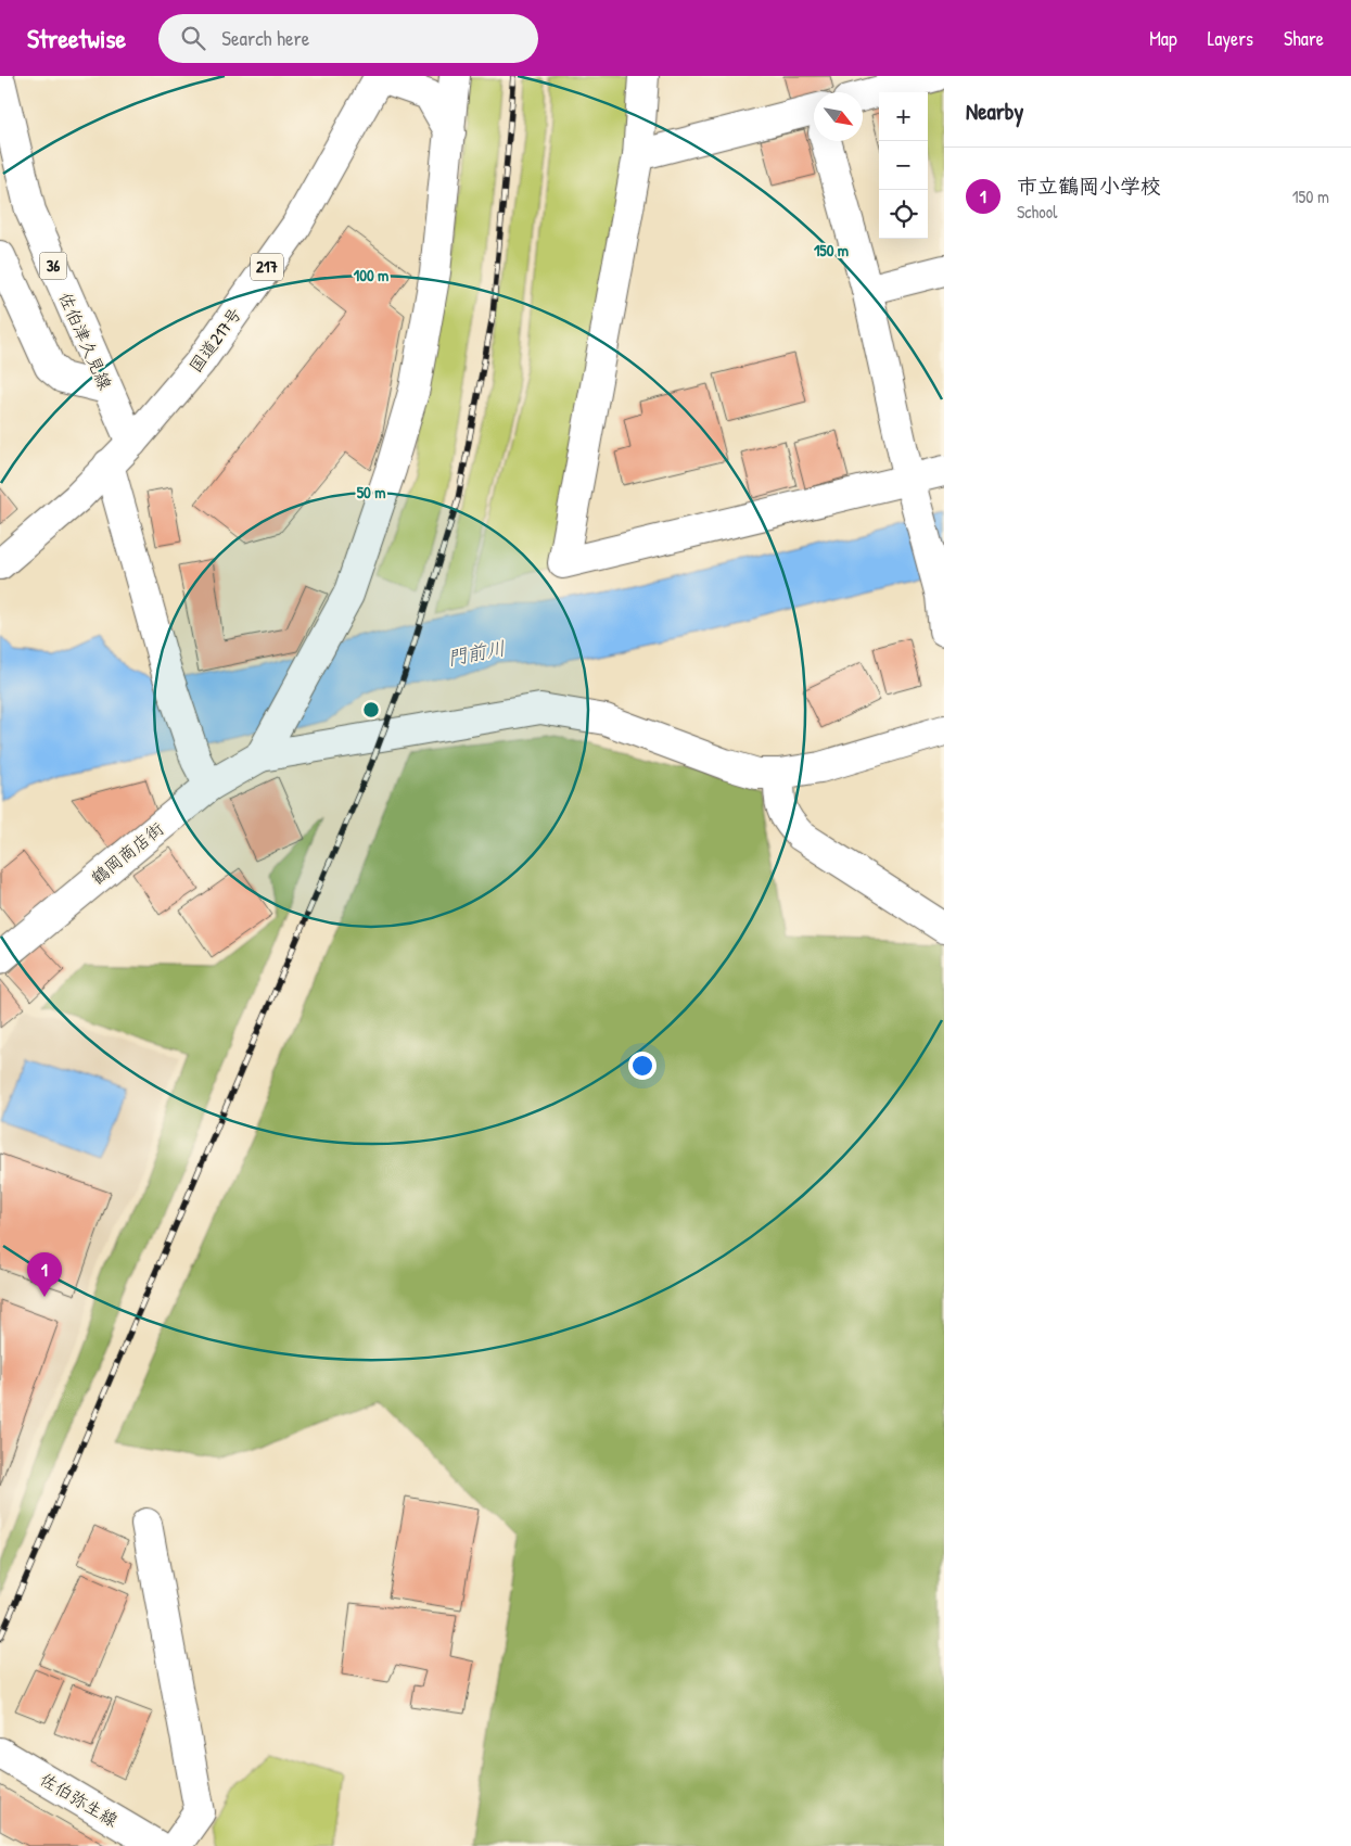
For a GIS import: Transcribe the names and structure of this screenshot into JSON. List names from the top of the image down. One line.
{"streets":{"main road":["36","217","国道217号","佐伯津久見線","鶴岡商店街","佐伯弥生線"]},"crossings":[["国道217号","佐伯津久見線"]],"water":["門前川"],"north":"bottom right","page":{"header":"Streetwise","search":"Search here","nav":["Map","Layers","Share"],"heading":"Nearby","map_buttons":["+","−"],"list":[{"mark":"1","name":"市立鶴岡小学校","note":"School","value":"150 m"}],"pins":"1"},"rings":["150 m","100 m","50 m"]}
